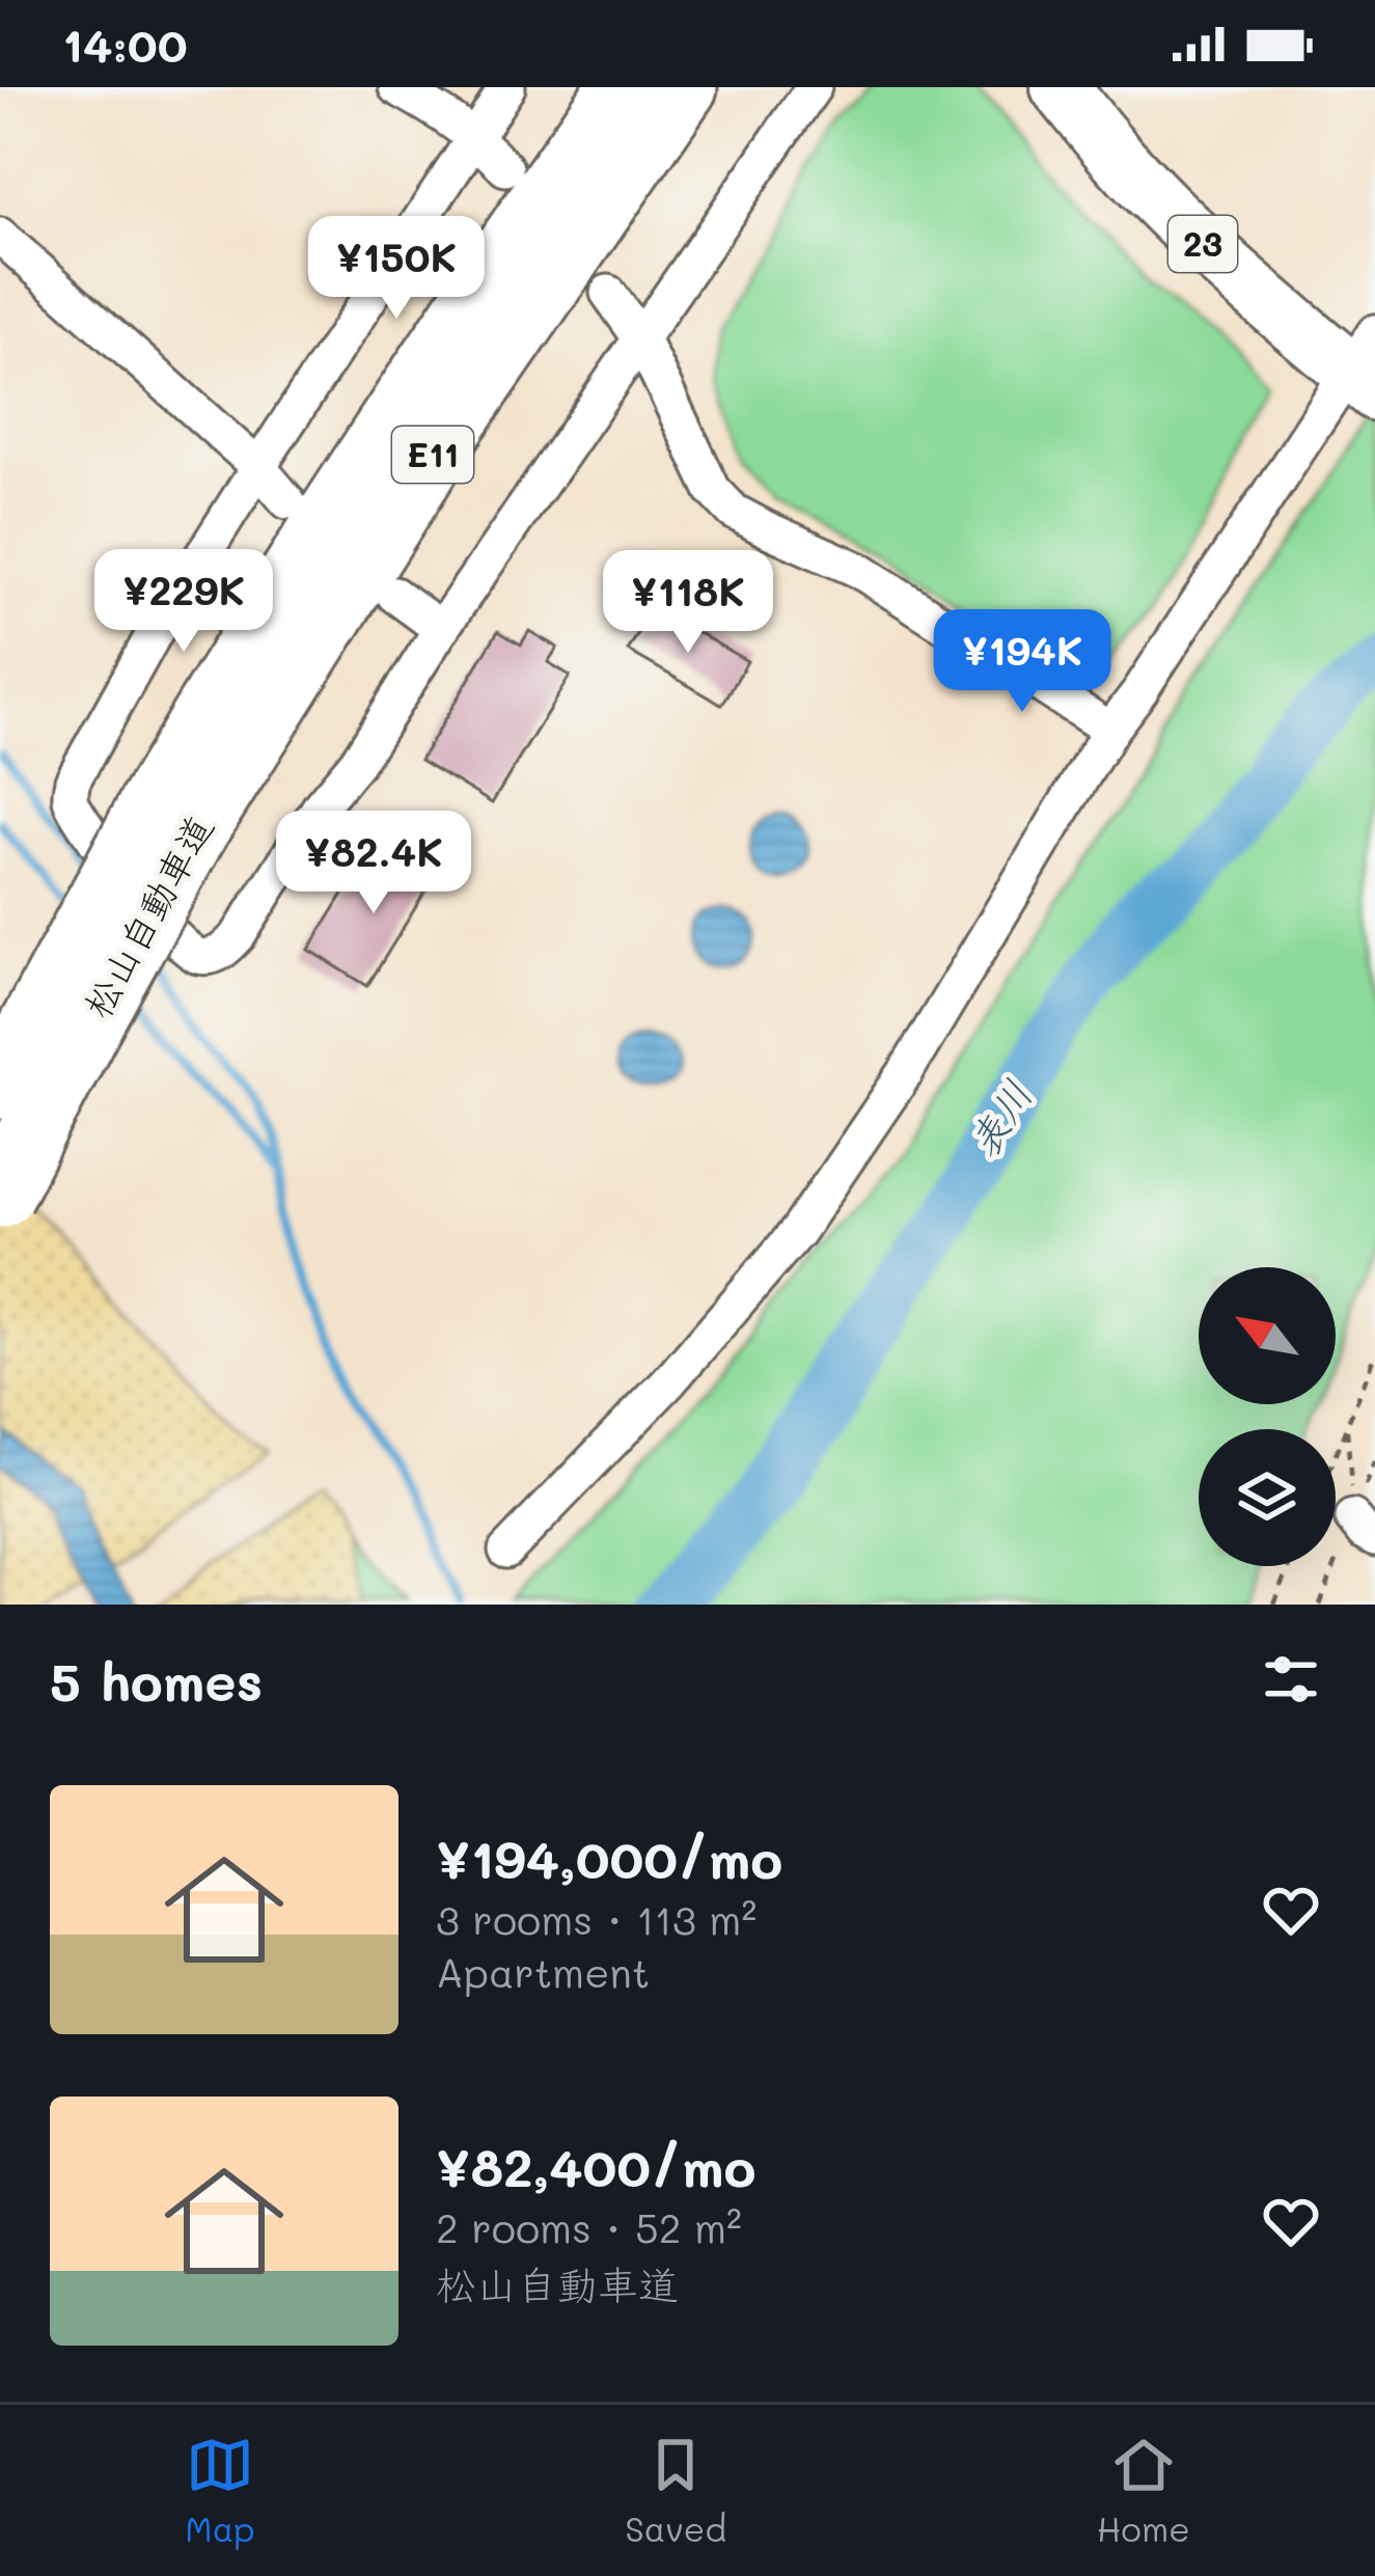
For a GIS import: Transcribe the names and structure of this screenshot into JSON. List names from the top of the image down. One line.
{"streets":{"highway":["E11","松山自動車道"],"main road":["23"]},"water":["表川"],"north":"top left","page":{"status":"14:00","price":["¥150K","¥229K","¥118K","¥194K","¥82.4K"],"heading":"5 homes","list":[{"name":"¥194,000/mo","note":"3 rooms · 113 m² · Apartment"},{"name":"¥82,400/mo","note":"2 rooms · 52 m² · 松山自動車道"}],"tabs":["Map","Saved","Home"]}}
